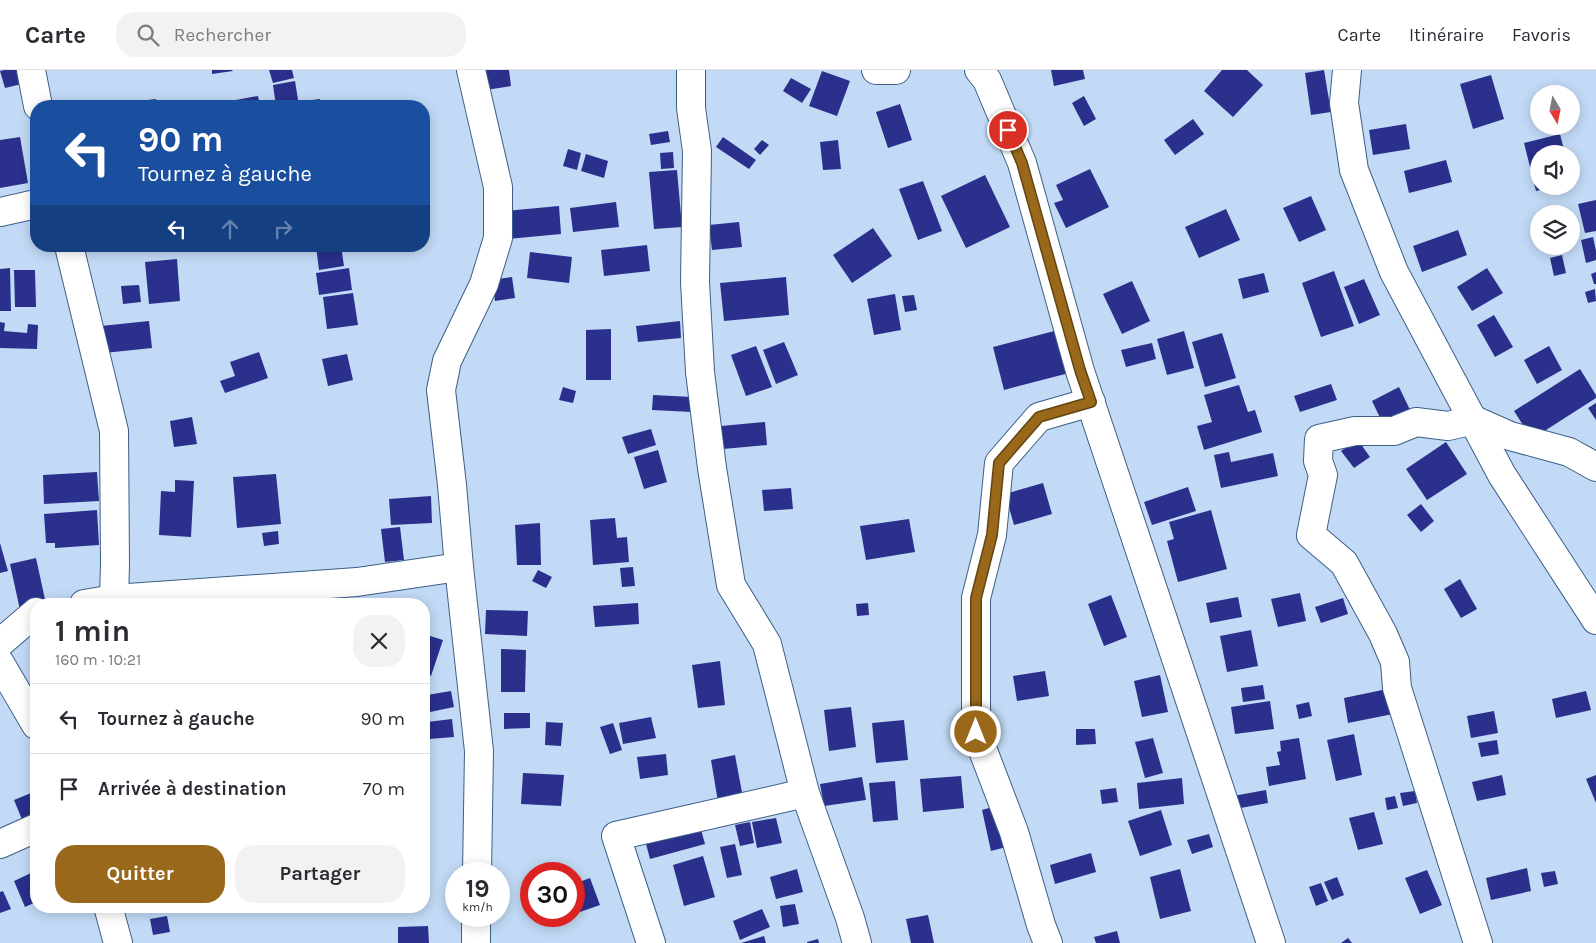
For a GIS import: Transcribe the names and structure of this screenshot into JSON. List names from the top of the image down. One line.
{"north":"bottom","page":{"header":"Carte","search":"Rechercher","nav":["Carte","Itinéraire","Favoris"],"turn":["90 m","Tournez à gauche"],"heading":["1 min","160 m · 10:21"],"list":[{"name":"Tournez à gauche","value":"90 m"},{"name":"Arrivée à destination","value":"70 m"}],"buttons":["Quitter","Partager"],"speed":"19 km/h","limit":"30"}}
